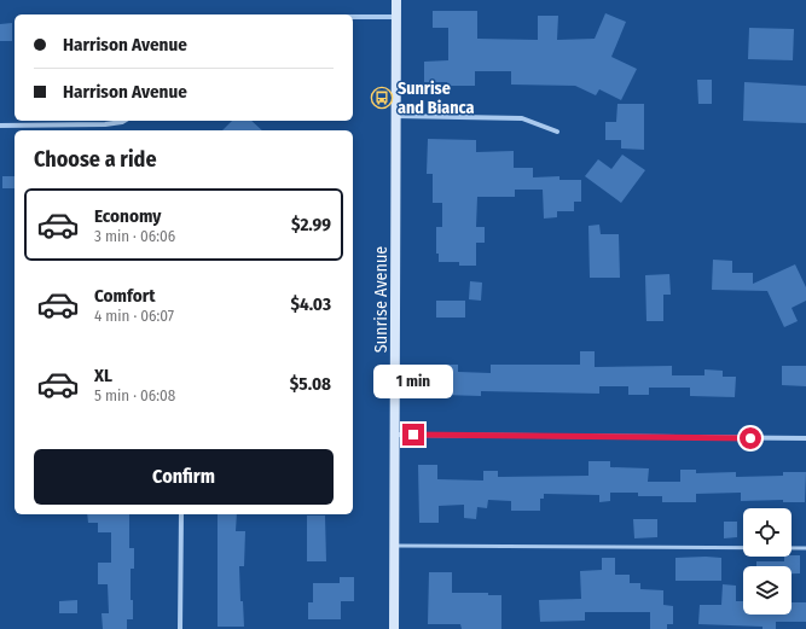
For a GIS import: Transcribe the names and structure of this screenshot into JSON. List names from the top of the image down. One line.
{"streets":{"street":["Sunrise Avenue"]},"places":{"bus stop":["Sunrise and Bianca"]},"page":{"banner":["Harrison Avenue","Harrison Avenue"],"heading":"Choose a ride","list":[{"name":"Economy","note":"3 min · 06:06","value":"$2.99"},{"name":"Comfort","note":"4 min · 06:07","value":"$4.03"},{"name":"XL","note":"5 min · 06:08","value":"$5.08"}],"bubble":"1 min","buttons":"Confirm"}}
